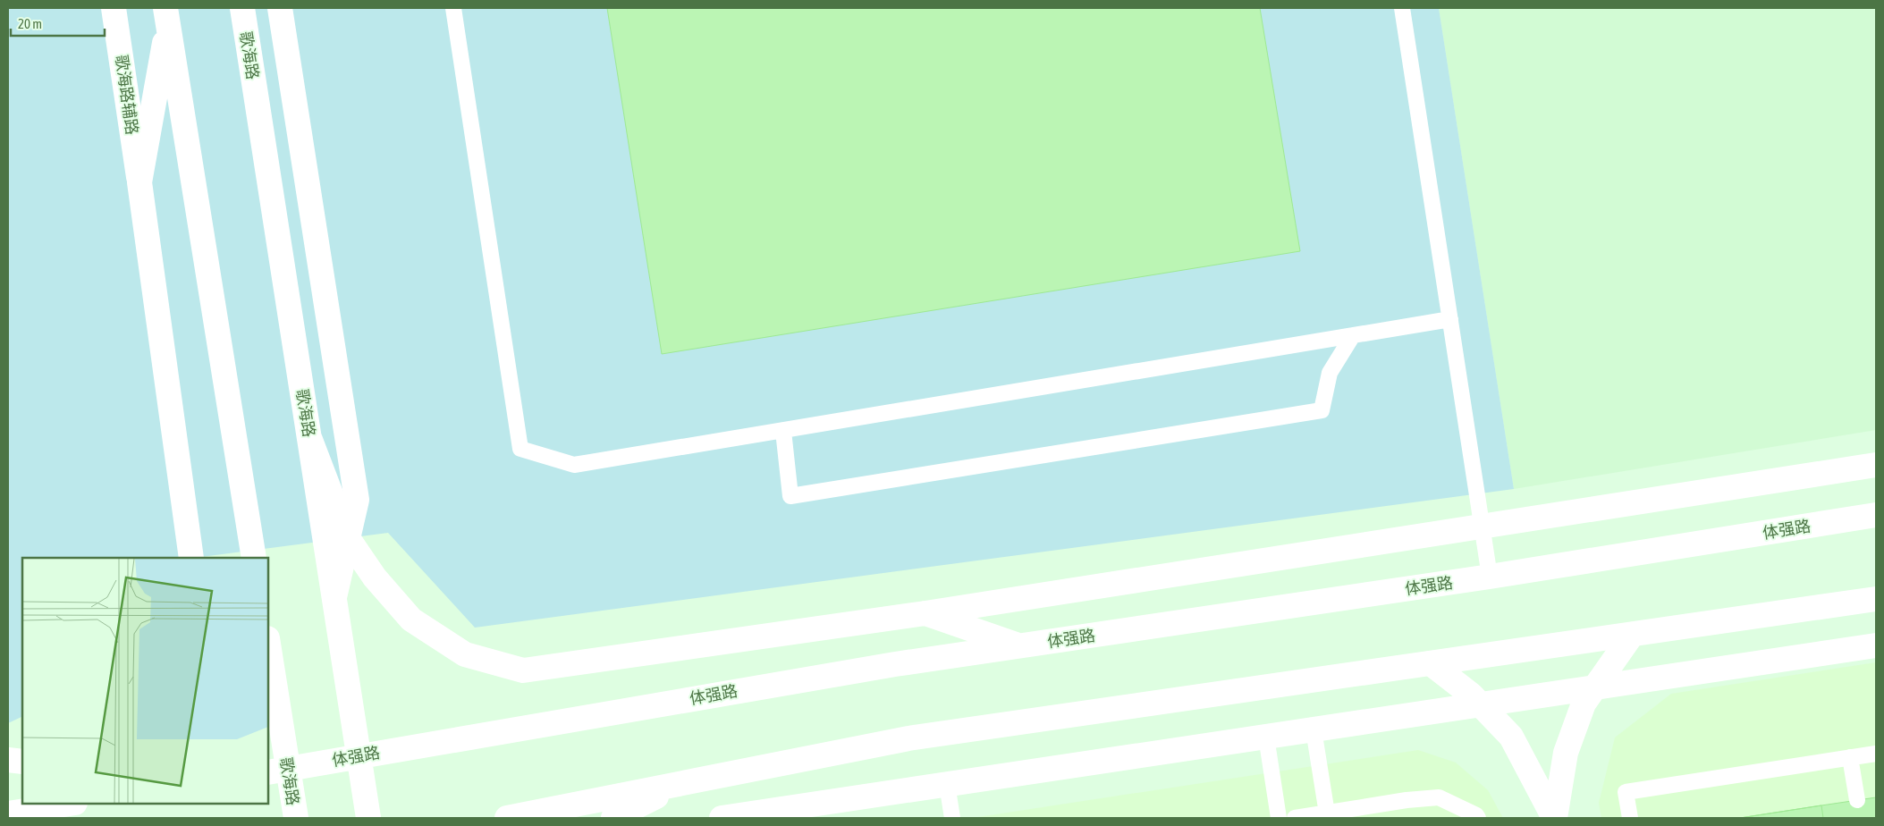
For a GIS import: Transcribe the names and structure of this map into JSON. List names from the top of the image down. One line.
{"streets":{"main road":["歌海路","歌海路辅路","体强路"]},"crossings":[["歌海路","体强路"]],"scale_bar":"20 m"}
